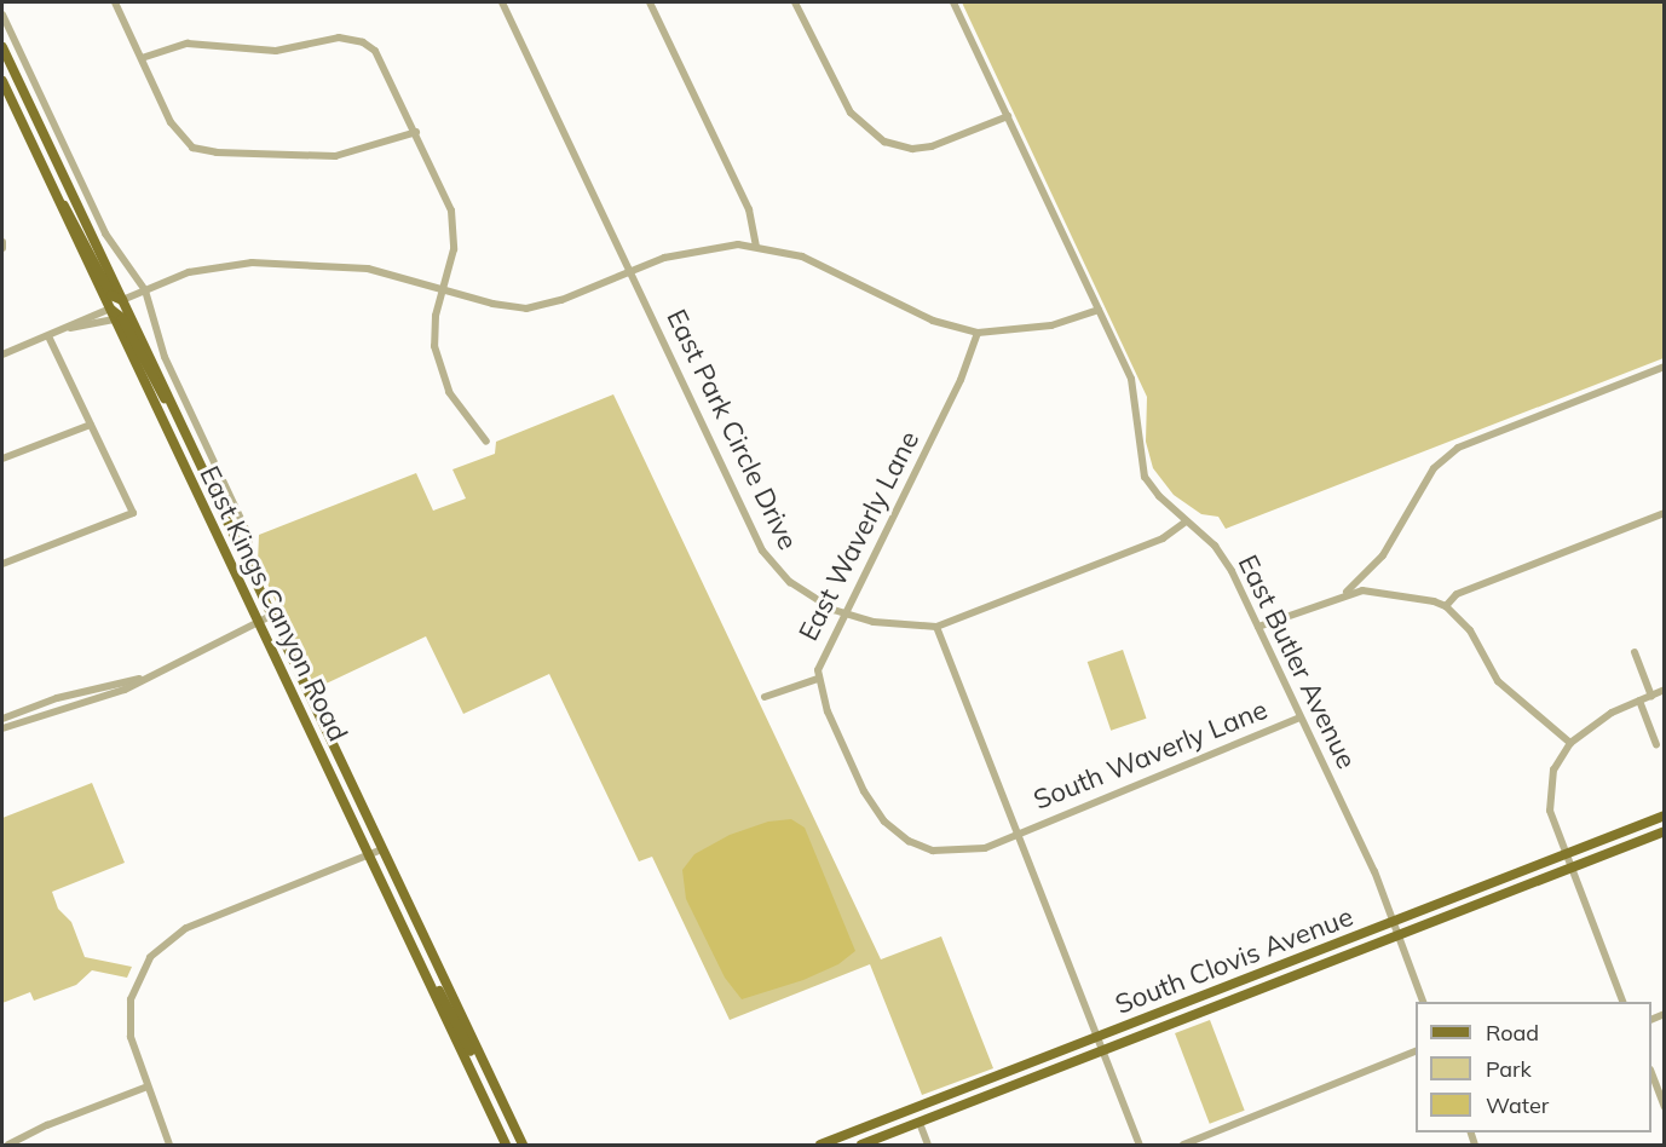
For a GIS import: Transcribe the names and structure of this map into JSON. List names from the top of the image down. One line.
{"streets":{"main road":["East Kings Canyon Road","South Clovis Avenue"],"street":["East Park Circle Drive","East Waverly Lane","East Butler Avenue","South Waverly Lane"]},"crossings":[["East Park Circle Drive","East Waverly Lane"],["East Waverly Lane","South Waverly Lane"],["East Butler Avenue","South Waverly Lane"],["East Butler Avenue","South Clovis Avenue"]],"legend":["Road","Park","Water"]}
